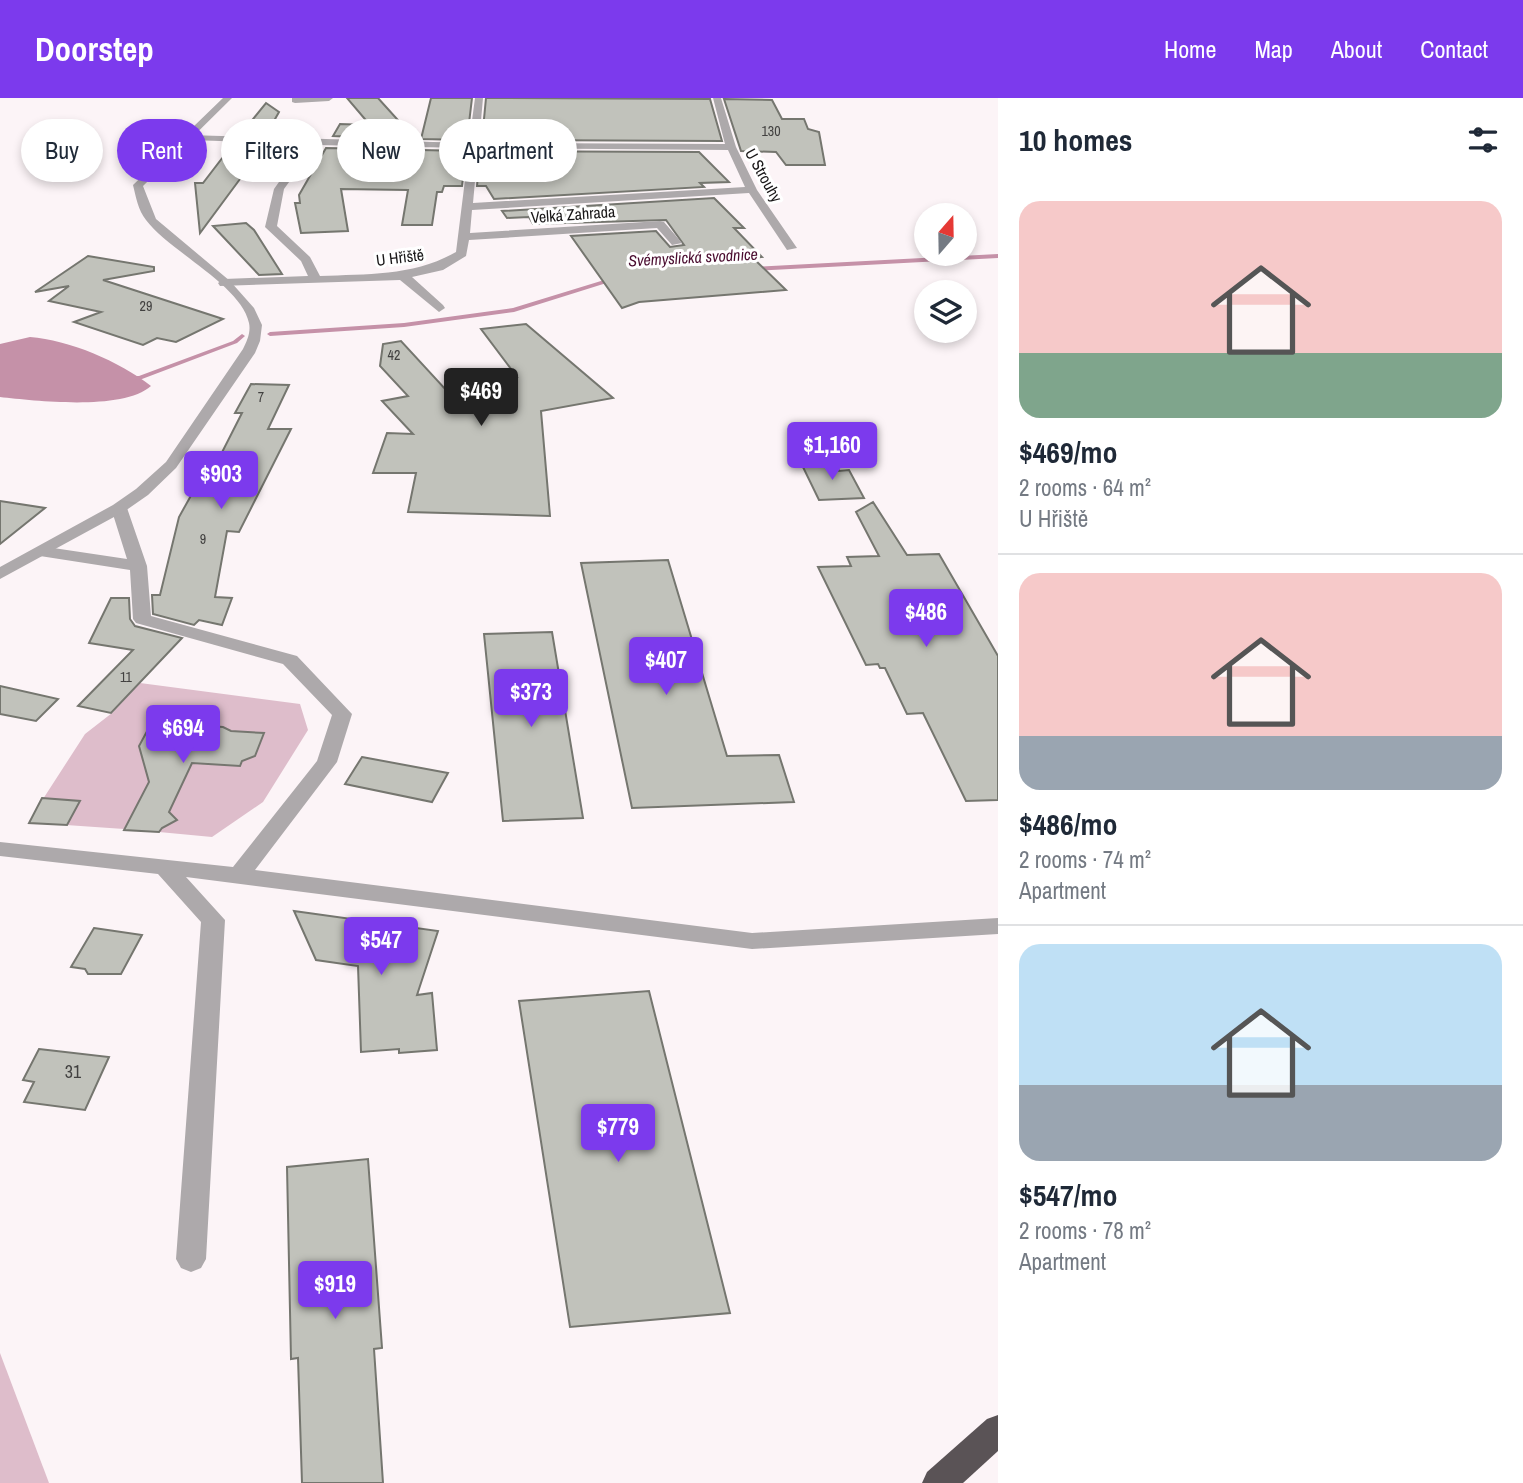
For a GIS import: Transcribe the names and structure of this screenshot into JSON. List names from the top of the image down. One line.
{"streets":{"street":["U Strouhy","Velká Zahrada","U Hřiště"]},"crossings":[["Velká Zahrada","U Hřiště"]],"water":["Svémyslická svodnice"],"house_numbers":["130","29","42","7","9","11","31"],"north":"top","page":{"header":"Doorstep","nav":["Home","Map","About","Contact"],"heading":"10 homes","chip":["Buy","Rent","Filters","New","Apartment"],"list":[{"name":"$469/mo","note":"2 rooms · 64 m² · U Hřiště"},{"name":"$486/mo","note":"2 rooms · 74 m² · Apartment"},{"name":"$547/mo","note":"2 rooms · 78 m² · Apartment"}],"price":["$469","$1,160","$903","$486","$407","$373","$694","$547","$779","$919"]}}
